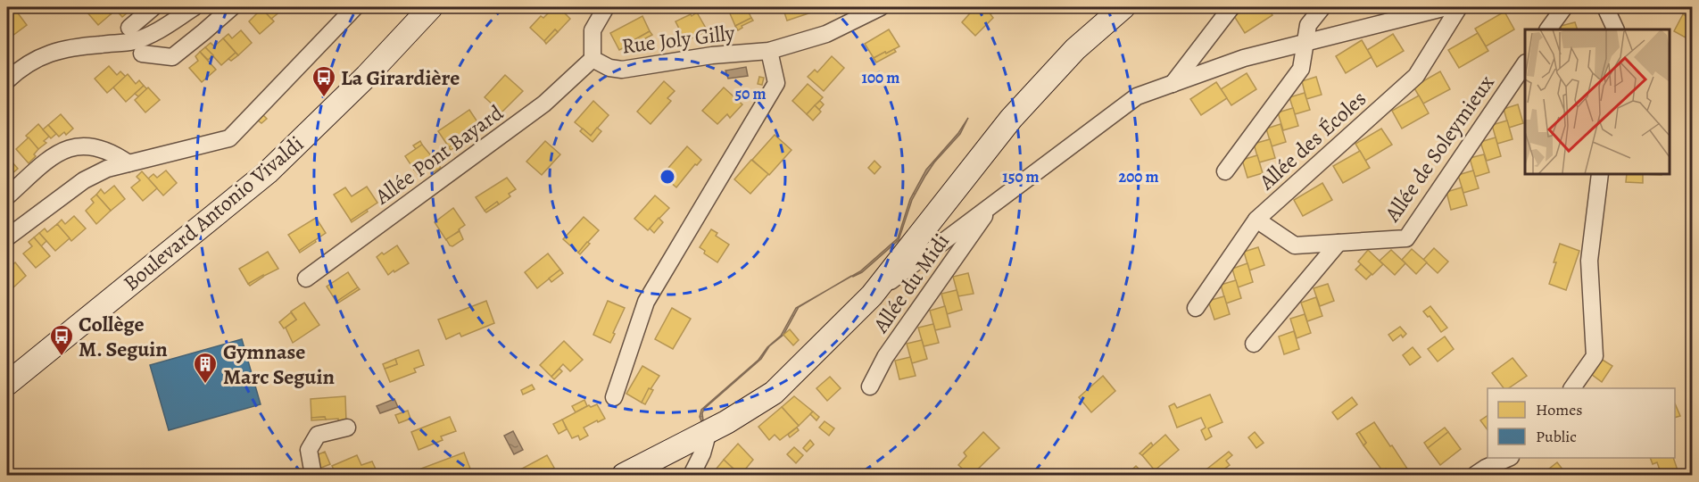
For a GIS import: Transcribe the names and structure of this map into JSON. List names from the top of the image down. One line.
{"streets":{"main road":["Boulevard Antonio Vivaldi"],"street":["Rue Joly Gilly","Allée des Écoles","Allée de Soleymieux","Allée Pont Bayard","Allée du Midi"]},"crossings":[["Rue Joly Gilly","Allée Pont Bayard"],["Allée des Écoles","Allée de Soleymieux"]],"places":{"bus stop":["La Girardière","Collège M. Seguin"],"building":["Gymnase Marc Seguin"]},"legend":["Homes","Public"],"rings":["100 m","50 m","150 m","200 m"]}
